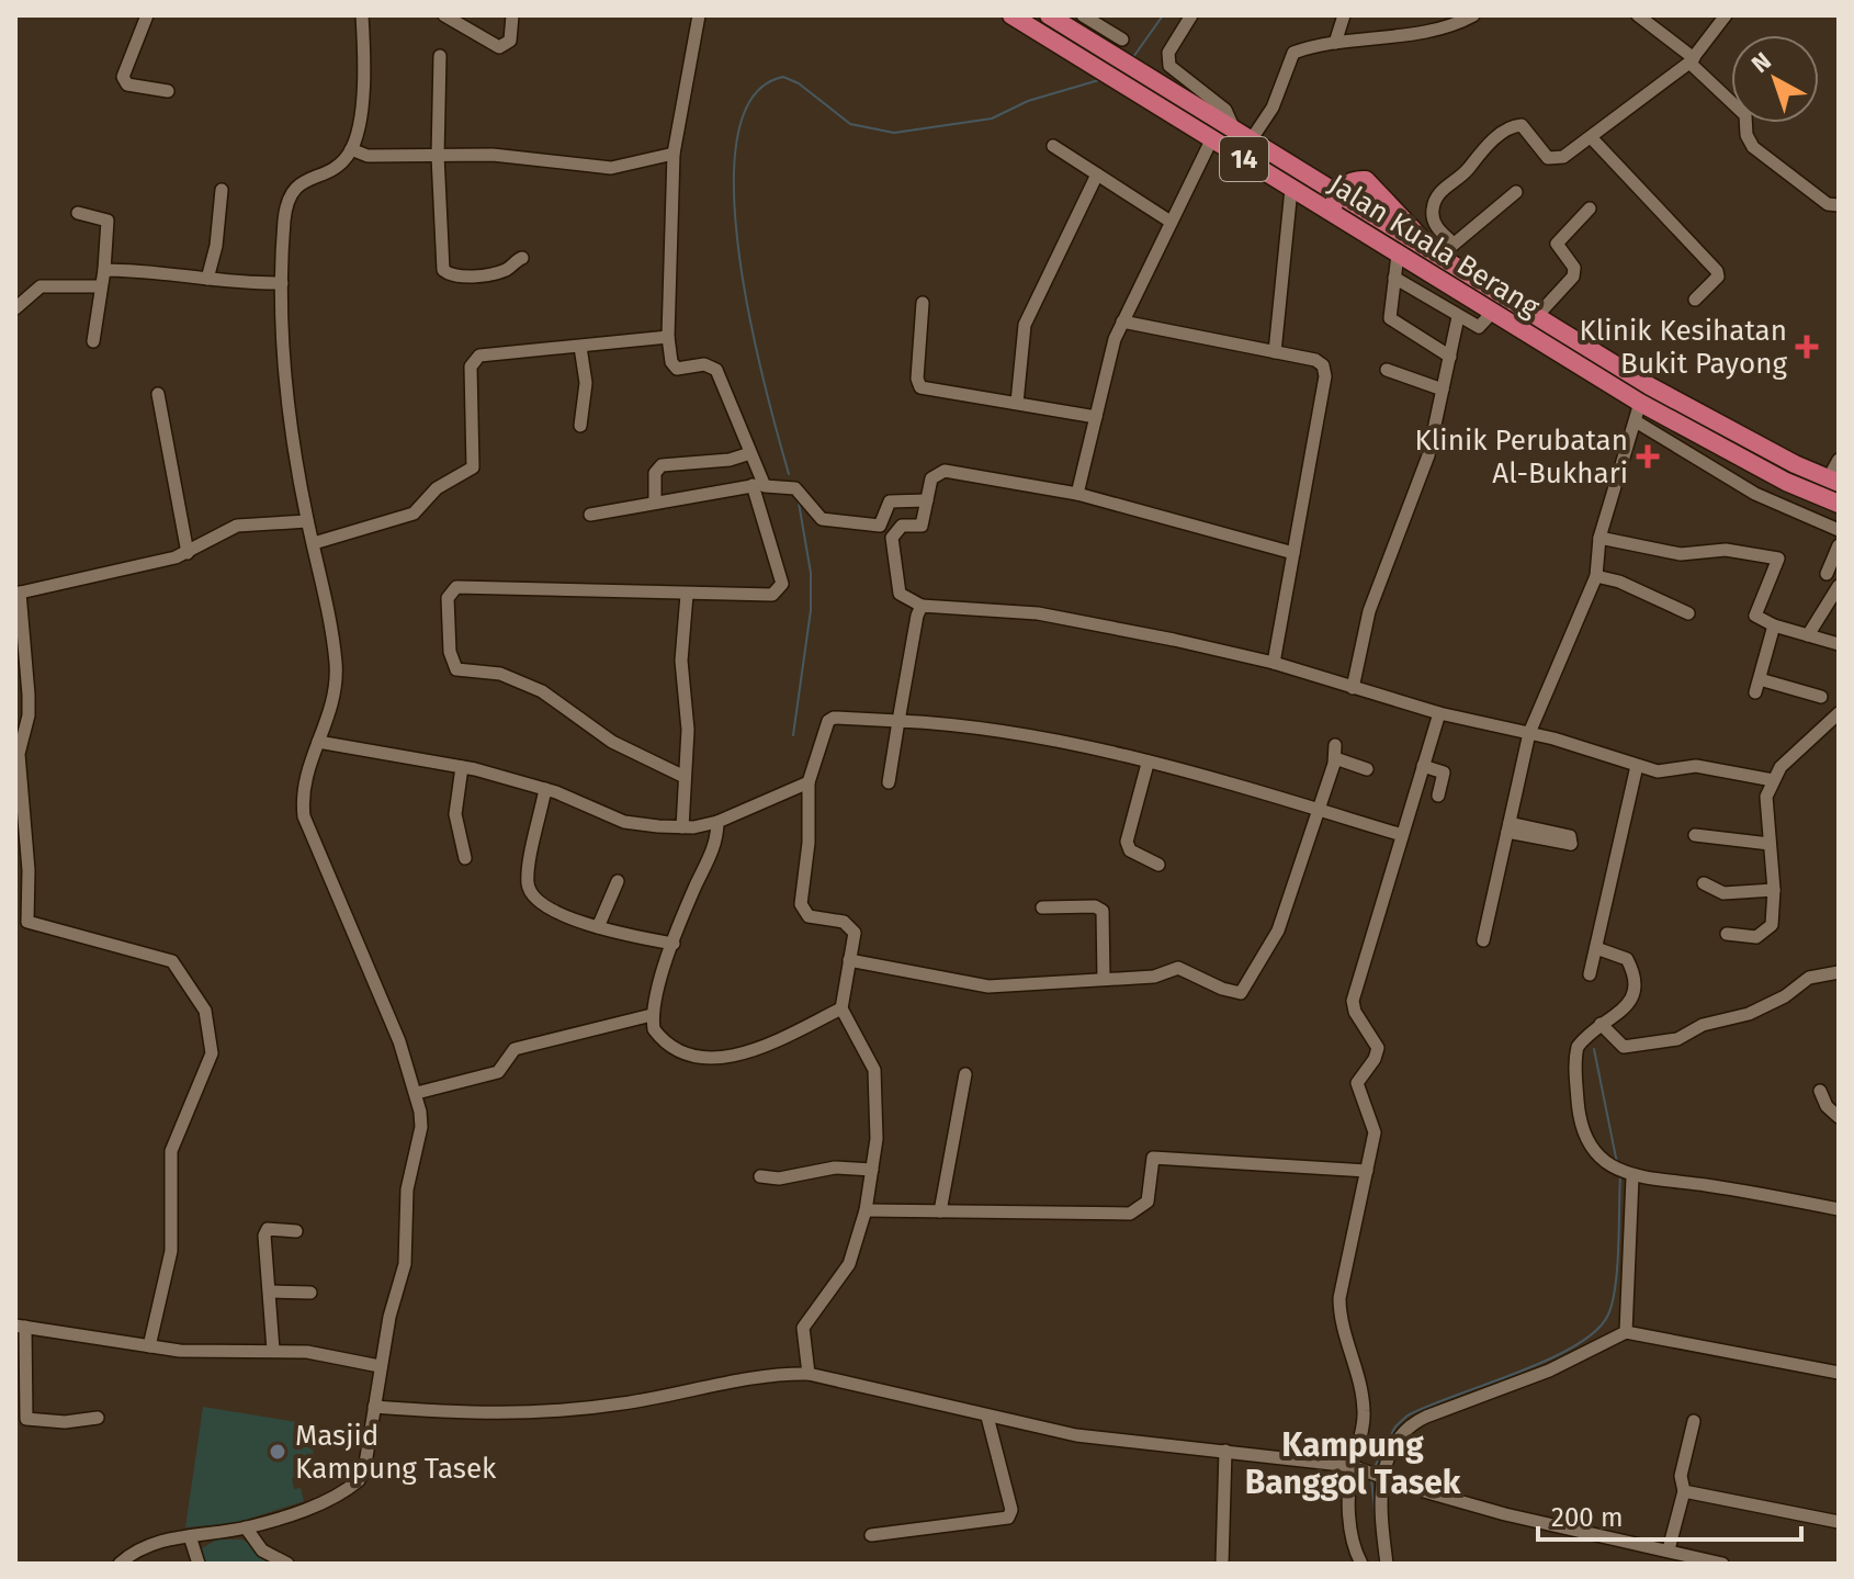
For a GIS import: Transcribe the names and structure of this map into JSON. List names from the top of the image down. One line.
{"streets":{"highway":["14","Jalan Kuala Berang"]},"districts":["Kampung Banggol Tasek"],"places":{"health":["Klinik Kesihatan Bukit Payong","Klinik Perubatan Al-Bukhari"],"other":["Masjid Kampung Tasek"]},"scale_bar":"200 m","north":"top left"}
